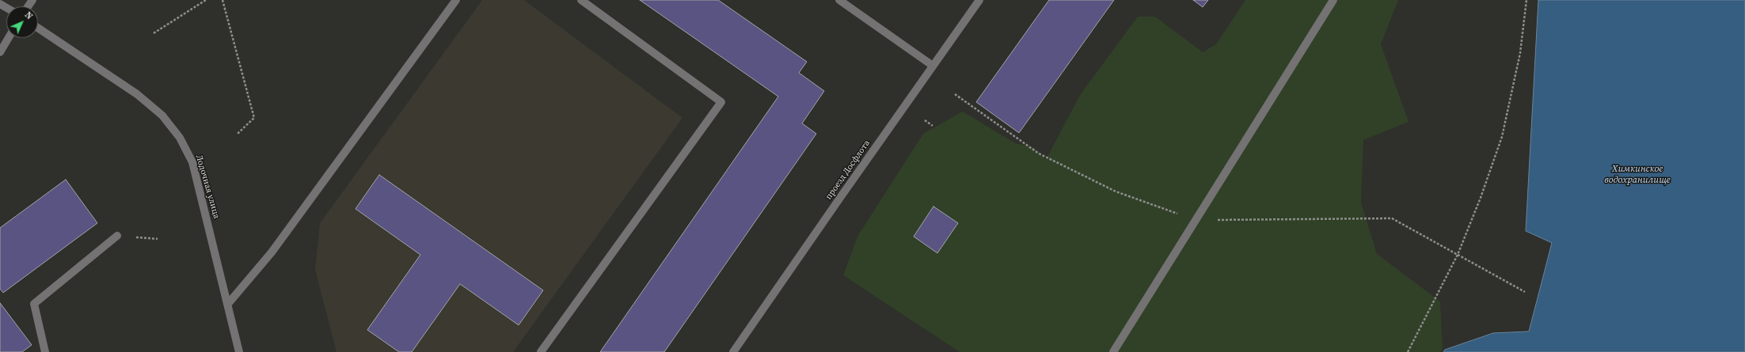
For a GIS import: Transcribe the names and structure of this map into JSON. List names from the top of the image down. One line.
{"streets":{"street":["проезд Досфлота","Лодочная улица"]},"water":["Химкинское водохранилище"],"north":"top right"}
